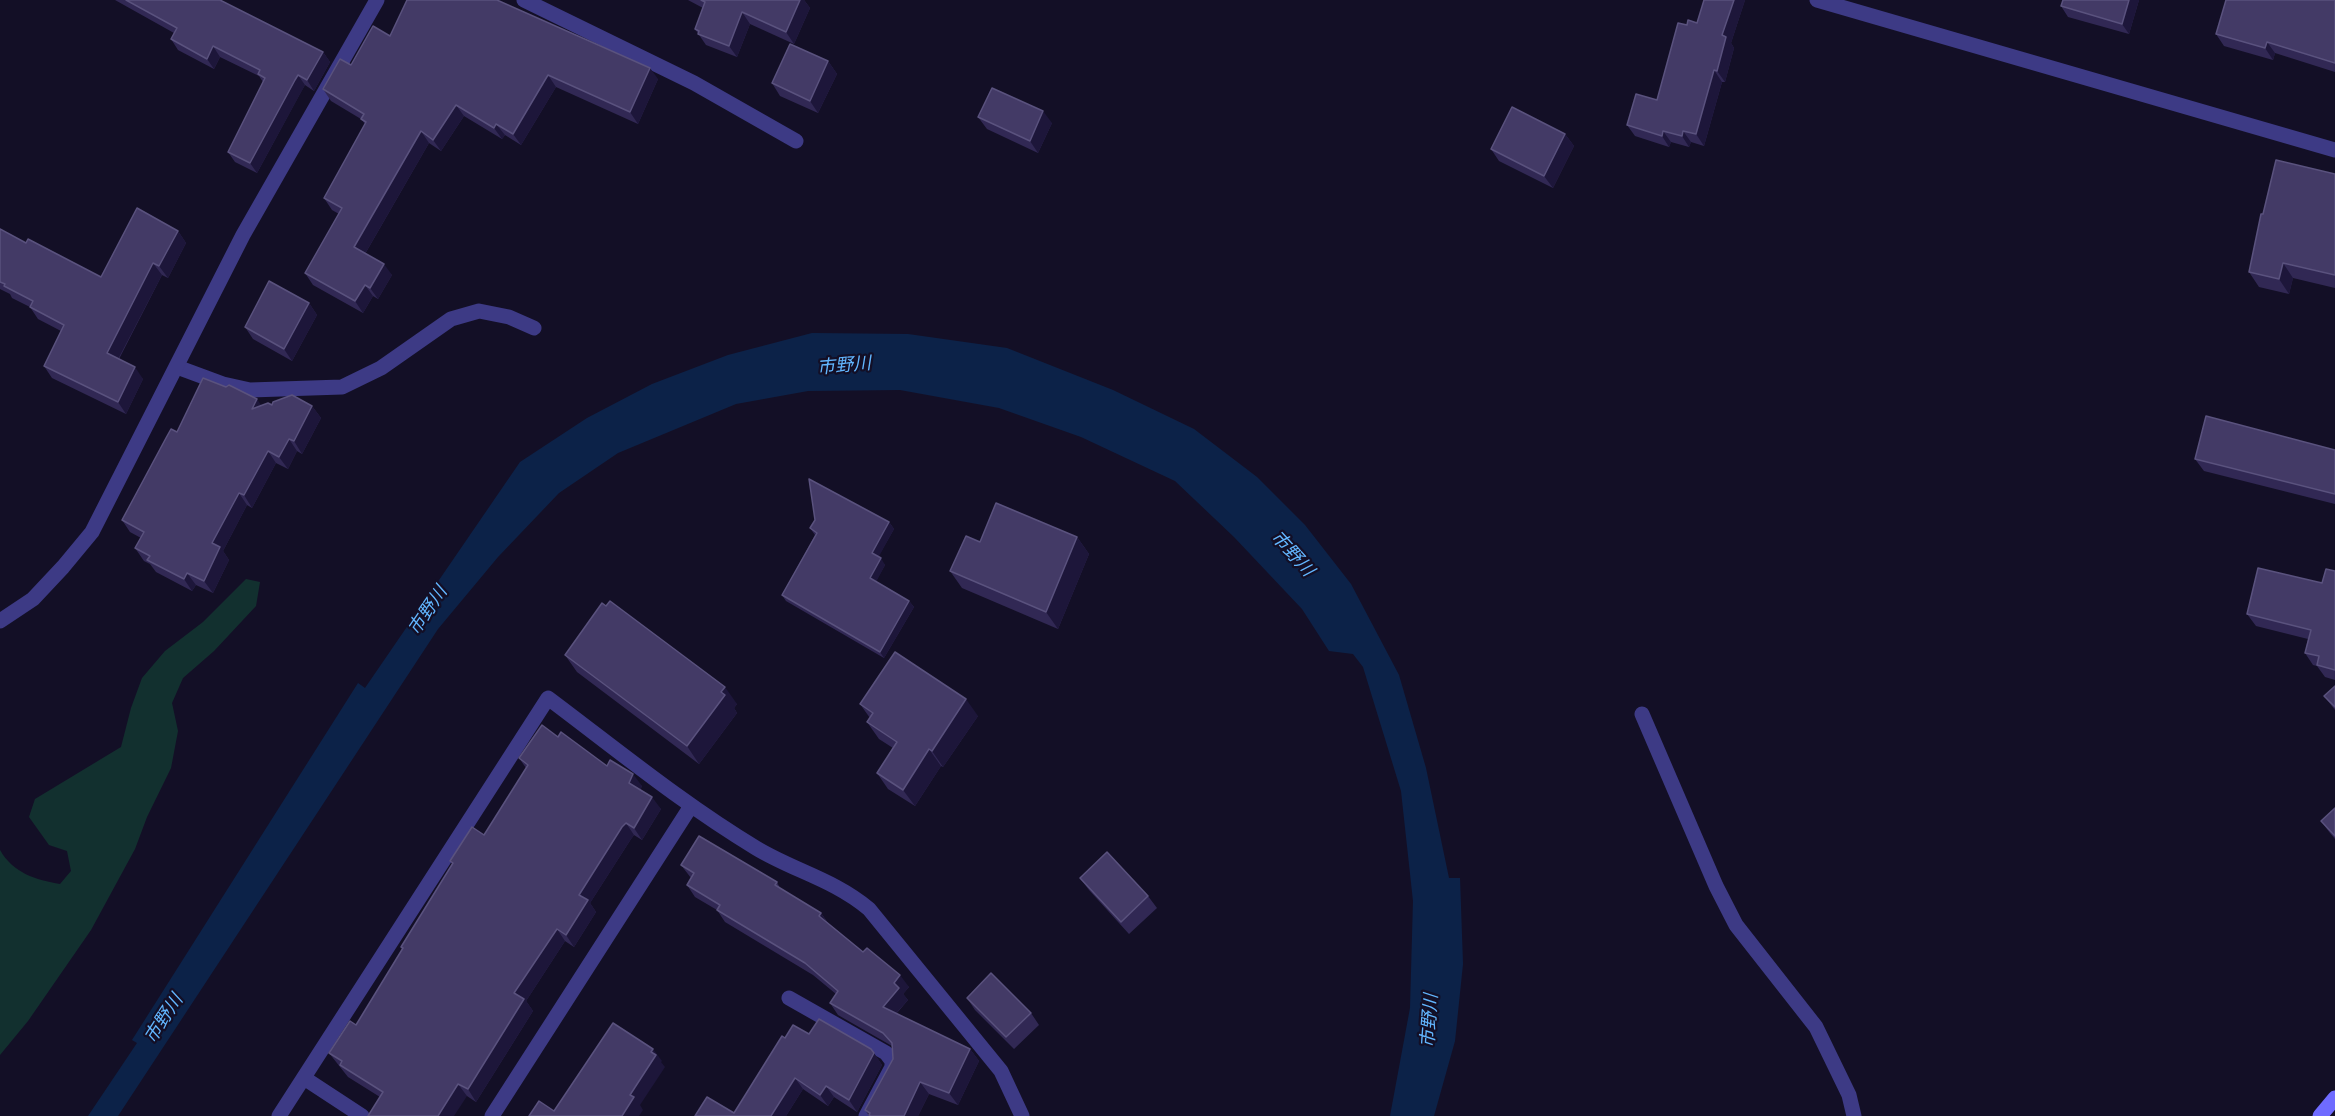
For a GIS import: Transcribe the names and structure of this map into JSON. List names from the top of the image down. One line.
{"water":["市野川"]}
